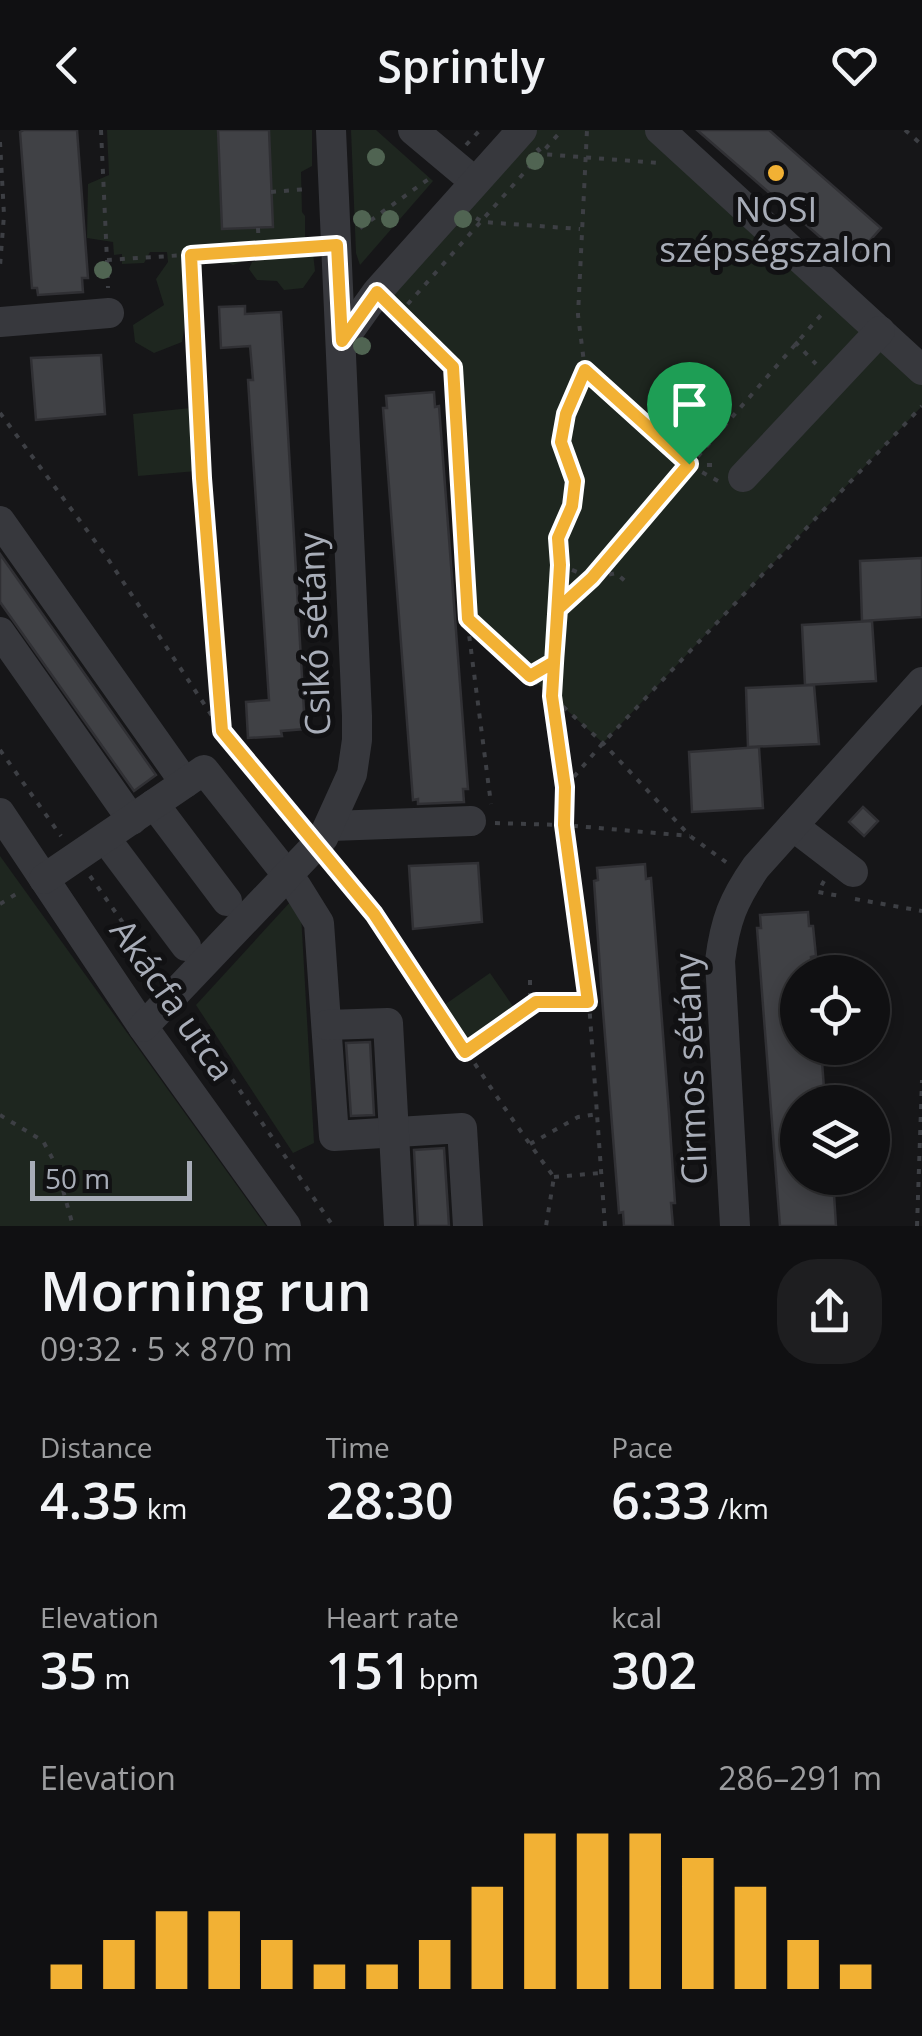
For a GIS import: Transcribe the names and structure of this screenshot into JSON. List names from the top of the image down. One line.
{"streets":{"street":["Csikó sétány","Akácfa utca","Cirmos sétány"]},"crossings":[["Csikó sétány","Akácfa utca"]],"places":["NOSI szépségszalon"],"scale_bar":"50 m","page":{"header":"Sprintly","scale":"50 m","heading":["Morning run","09:32 · 5 × 870 m"],"stats":[["Distance","4.35 km"],["Time","28:30"],["Pace","6:33 /km"],["Elevation","35 m"],["Heart rate","151 bpm"],["kcal","302"]],"chart":["Elevation","286–291 m"]}}
